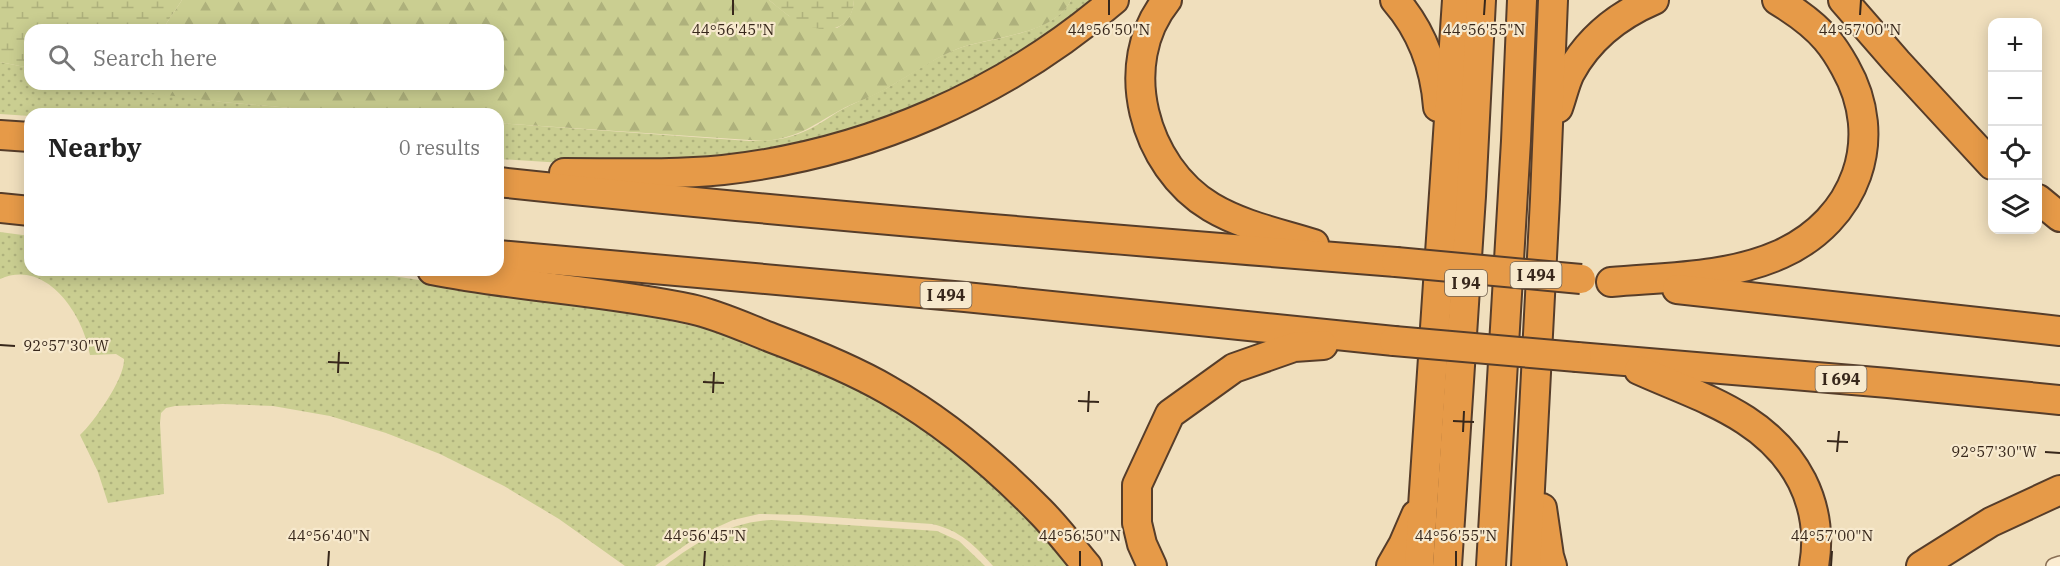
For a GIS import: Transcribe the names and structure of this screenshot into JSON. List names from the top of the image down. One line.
{"streets":{"highway":["I 494","I 94","I 694"]},"crossings":[["I 494","I 694"]],"page":{"map_buttons":["+","−"],"search":"Search here","heading":["Nearby","0 results"]},"coordinates":["44°56'45\"N","44°56'50\"N","44°56'55\"N","44°57'00\"N","92°57'30\"W","44°56'40\"N"]}
